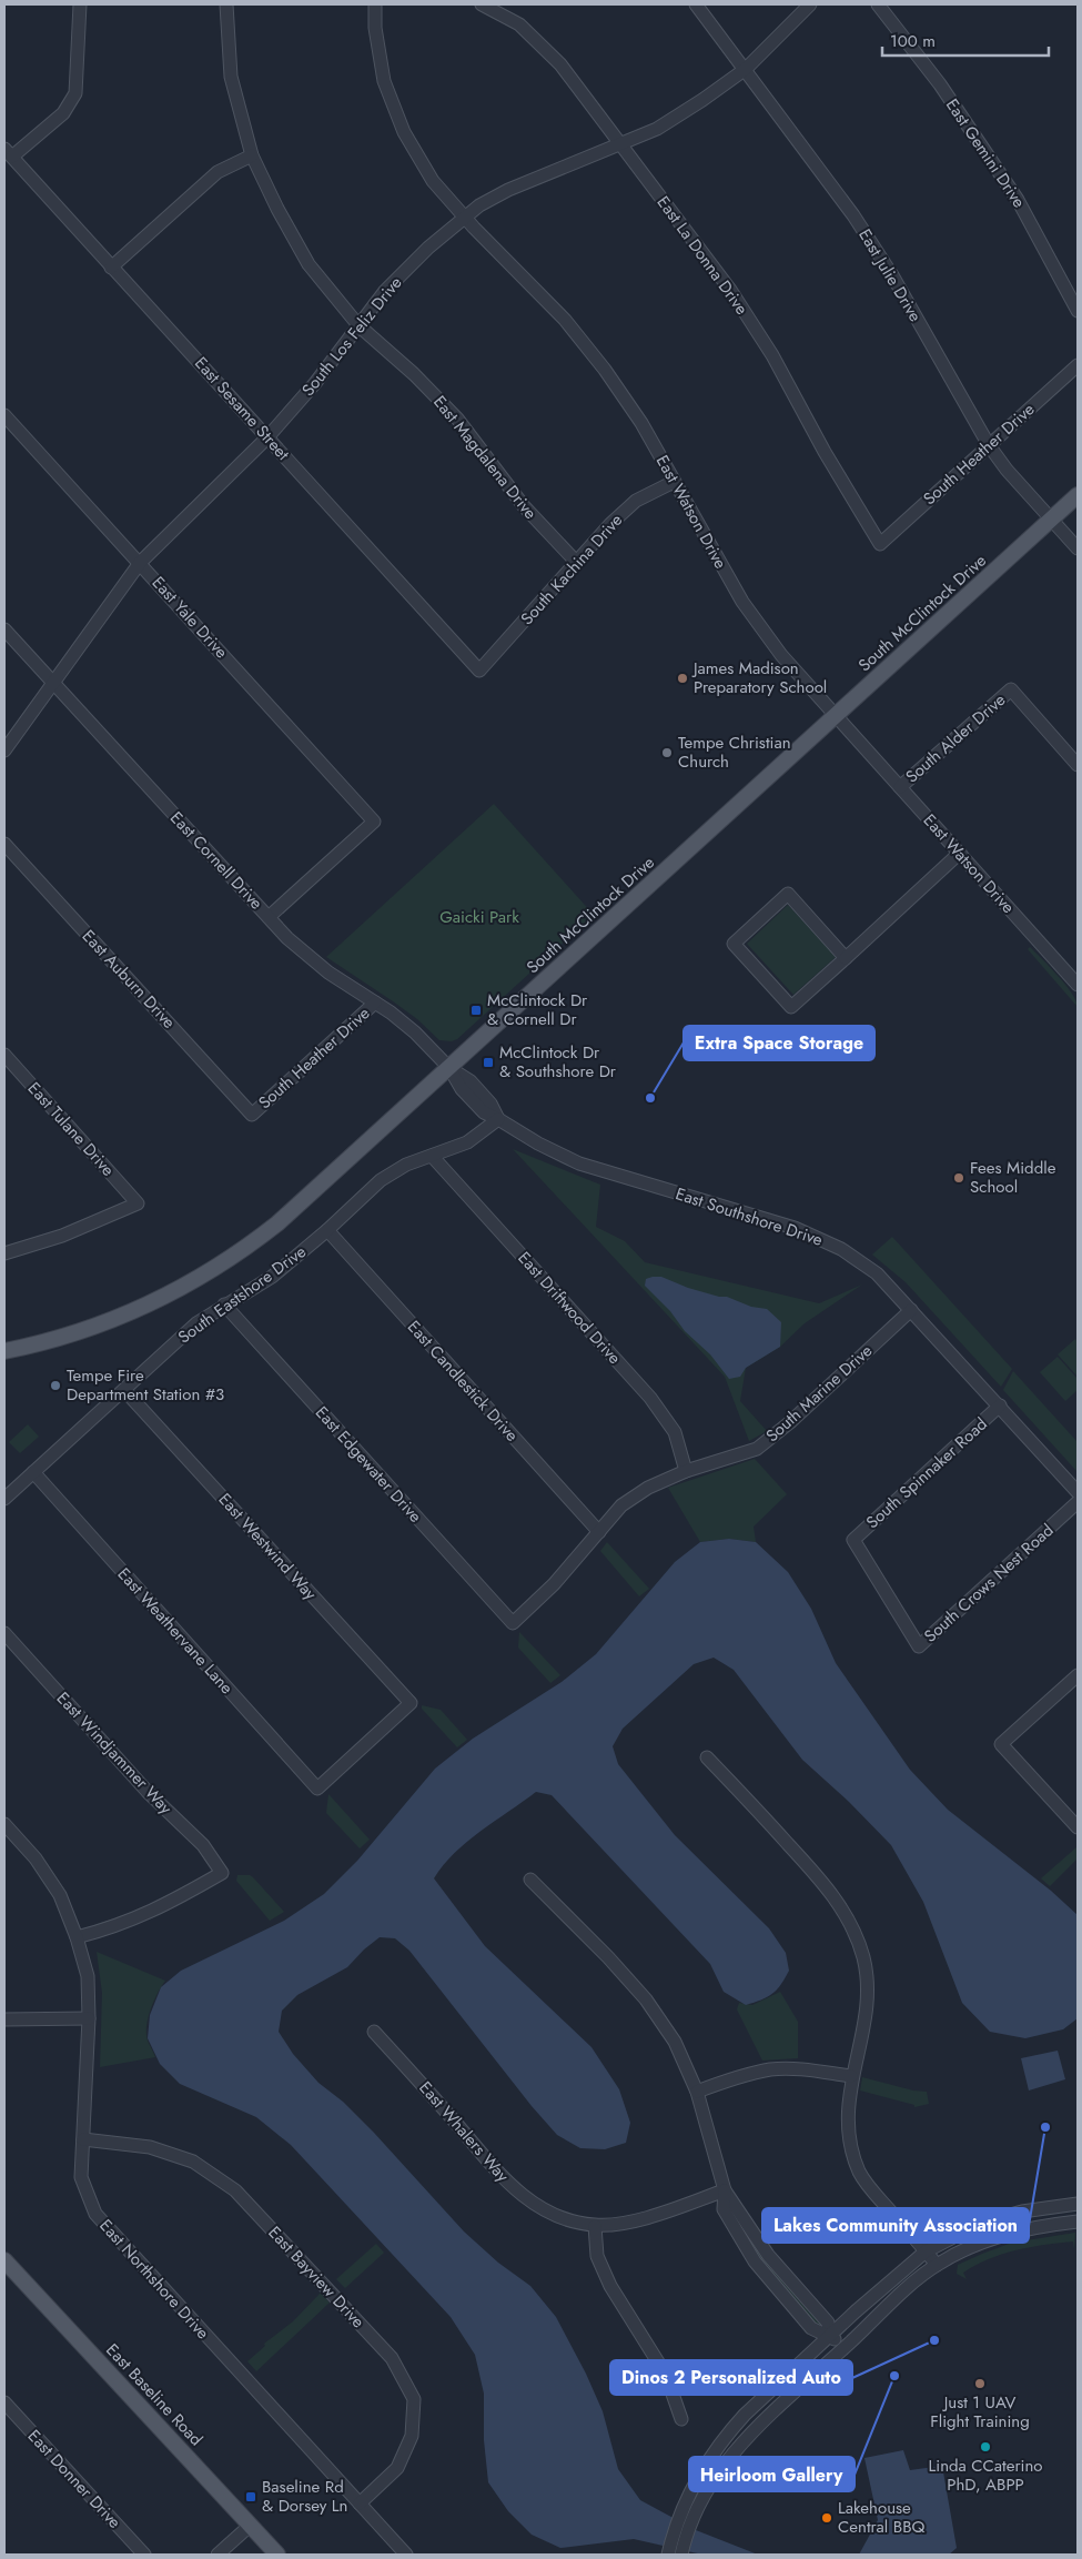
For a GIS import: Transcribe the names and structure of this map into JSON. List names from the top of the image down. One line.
{"streets":{"main road":["South McClintock Drive","East Baseline Road"],"street":["East Gemini Drive","East La Donna Drive","East Julie Drive","South Los Feliz Drive","East Sesame Street","South Heather Drive","East Magdalena Drive","East Watson Drive","South Kachina Drive","East Yale Drive","South Alder Drive","East Cornell Drive","East Auburn Drive","East Tulane Drive","East Southshore Drive","South Eastshore Drive","East Driftwood Drive","East Candlestick Drive","South Marine Drive","East Edgewater Drive","South Spinnaker Road","East Westwind Way","South Crows Nest Road","East Weathervane Lane","East Windjammer Way","East Whalers Way","East Bayview Drive","East Northshore Drive","East Donner Drive"]},"crossings":[["East La Donna Drive","South Los Feliz Drive"],["East La Donna Drive","South Heather Drive"],["East Julie Drive","South Los Feliz Drive"],["East Julie Drive","South Heather Drive"],["East Julie Drive","South McClintock Drive"],["South Los Feliz Drive","East Sesame Street"],["South Los Feliz Drive","East Magdalena Drive"],["South Los Feliz Drive","East Watson Drive"],["South Los Feliz Drive","East Yale Drive"],["South Los Feliz Drive","East Cornell Drive"],["East Sesame Street","South Kachina Drive"],["South Heather Drive","East Cornell Drive"],["South Heather Drive","East Auburn Drive"],["East Magdalena Drive","South Kachina Drive"],["East Watson Drive","South Kachina Drive"],["East Watson Drive","South McClintock Drive"],["East Watson Drive","South Alder Drive"],["South McClintock Drive","East Cornell Drive"],["South McClintock Drive","East Southshore Drive"],["East Yale Drive","East Cornell Drive"],["East Cornell Drive","East Southshore Drive"],["East Southshore Drive","South Eastshore Drive"],["East Southshore Drive","South Marine Drive"],["East Southshore Drive","South Spinnaker Road"],["South Eastshore Drive","East Driftwood Drive"],["South Eastshore Drive","East Candlestick Drive"],["South Eastshore Drive","East Edgewater Drive"],["South Eastshore Drive","East Westwind Way"],["South Eastshore Drive","East Weathervane Lane"],["East Driftwood Drive","South Marine Drive"],["East Candlestick Drive","South Marine Drive"],["South Marine Drive","East Edgewater Drive"],["South Spinnaker Road","South Crows Nest Road"],["East Westwind Way","East Weathervane Lane"],["East Windjammer Way","East Northshore Drive"],["East Bayview Drive","East Northshore Drive"]],"parks":["Gaicki Park"],"places":{"other":["James Madison Preparatory School","Tempe Christian Church","Extra Space Storage","Fees Middle School","Tempe Fire Department Station #3","Lakes Community Association","Dinos 2 Personalized Auto","Heirloom Gallery","Just 1 UAV Flight Training","Linda CCaterino PhD, ABPP","Lakehouse Central BBQ"],"transit":["McClintock Dr & Cornell Dr","McClintock Dr & Southshore Dr","Baseline Rd & Dorsey Ln"]},"scale_bar":"100 m"}
